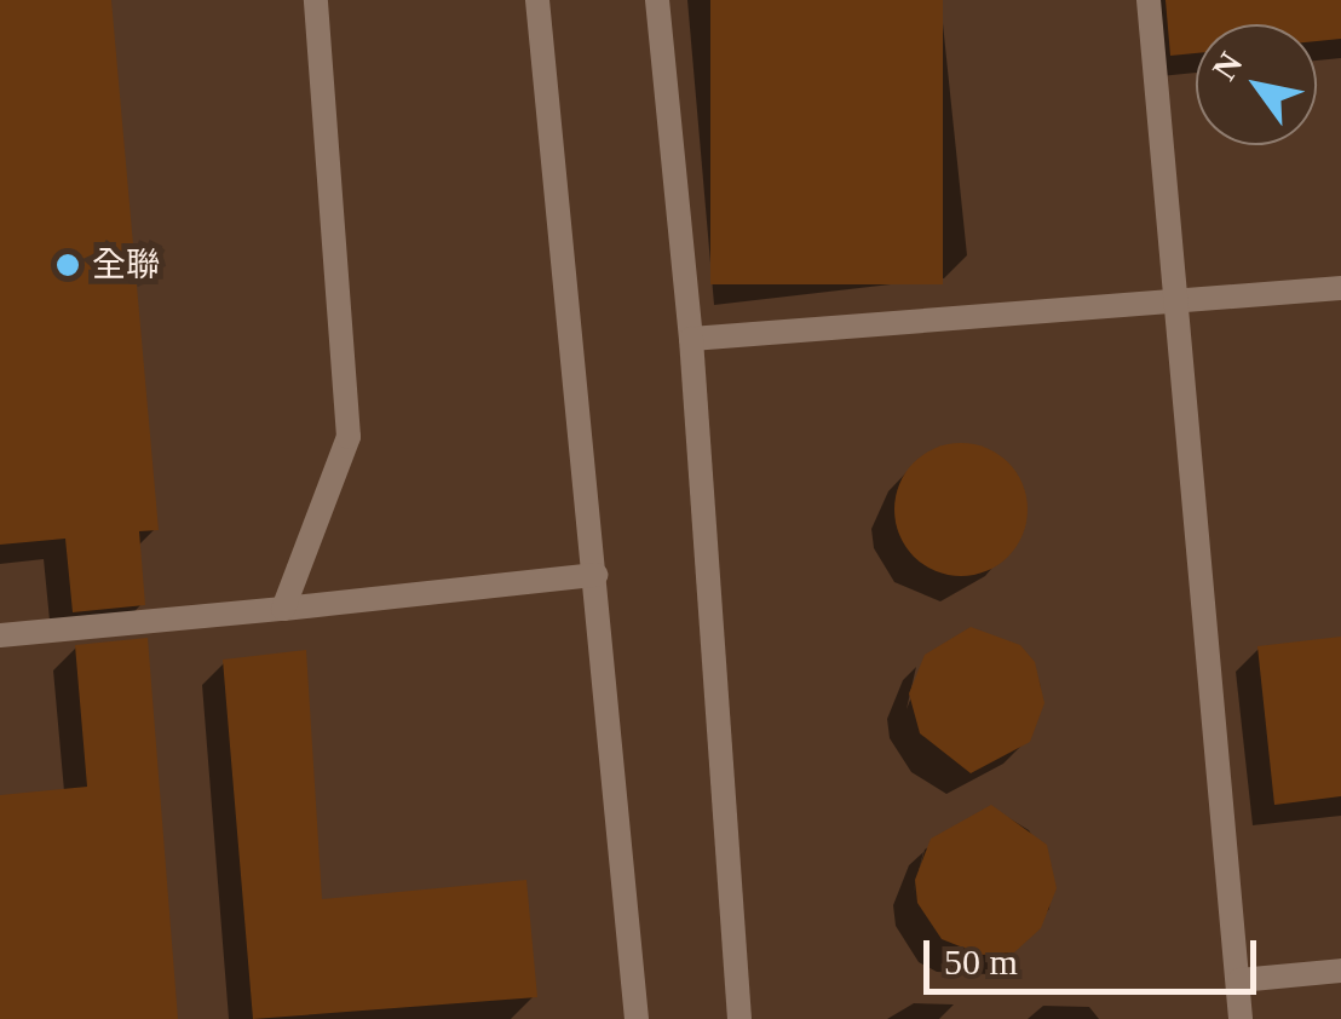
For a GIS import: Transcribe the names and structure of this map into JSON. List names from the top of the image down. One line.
{"places":["全聯"],"scale_bar":"50 m","north":"top left"}
